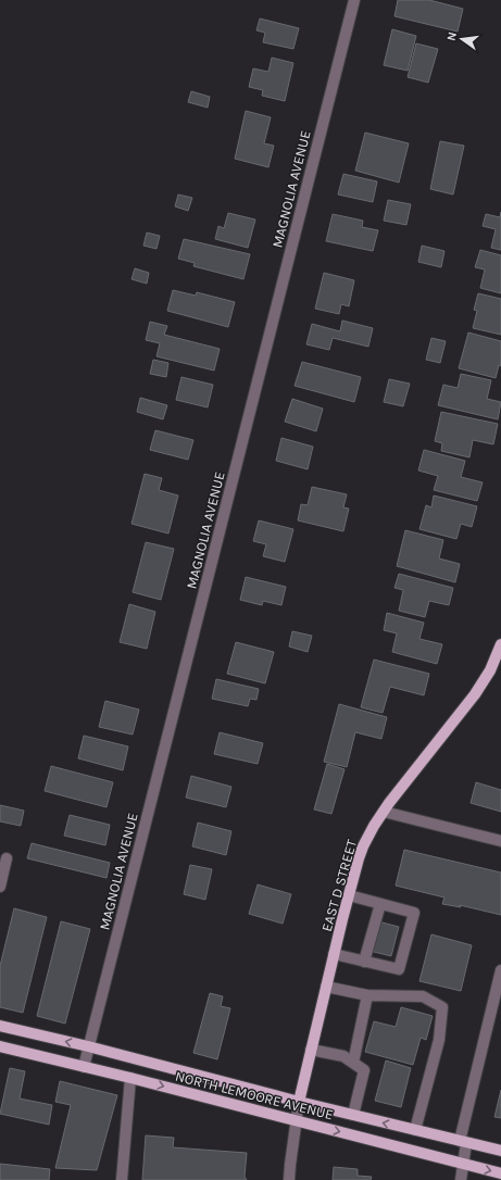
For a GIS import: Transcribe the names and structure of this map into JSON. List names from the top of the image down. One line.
{"streets":{"main road":["EAST D STREET","NORTH LEMOORE AVENUE"],"street":["MAGNOLIA AVENUE"]},"crossings":[["MAGNOLIA AVENUE","NORTH LEMOORE AVENUE"],["EAST D STREET","NORTH LEMOORE AVENUE"]],"north":"left"}
